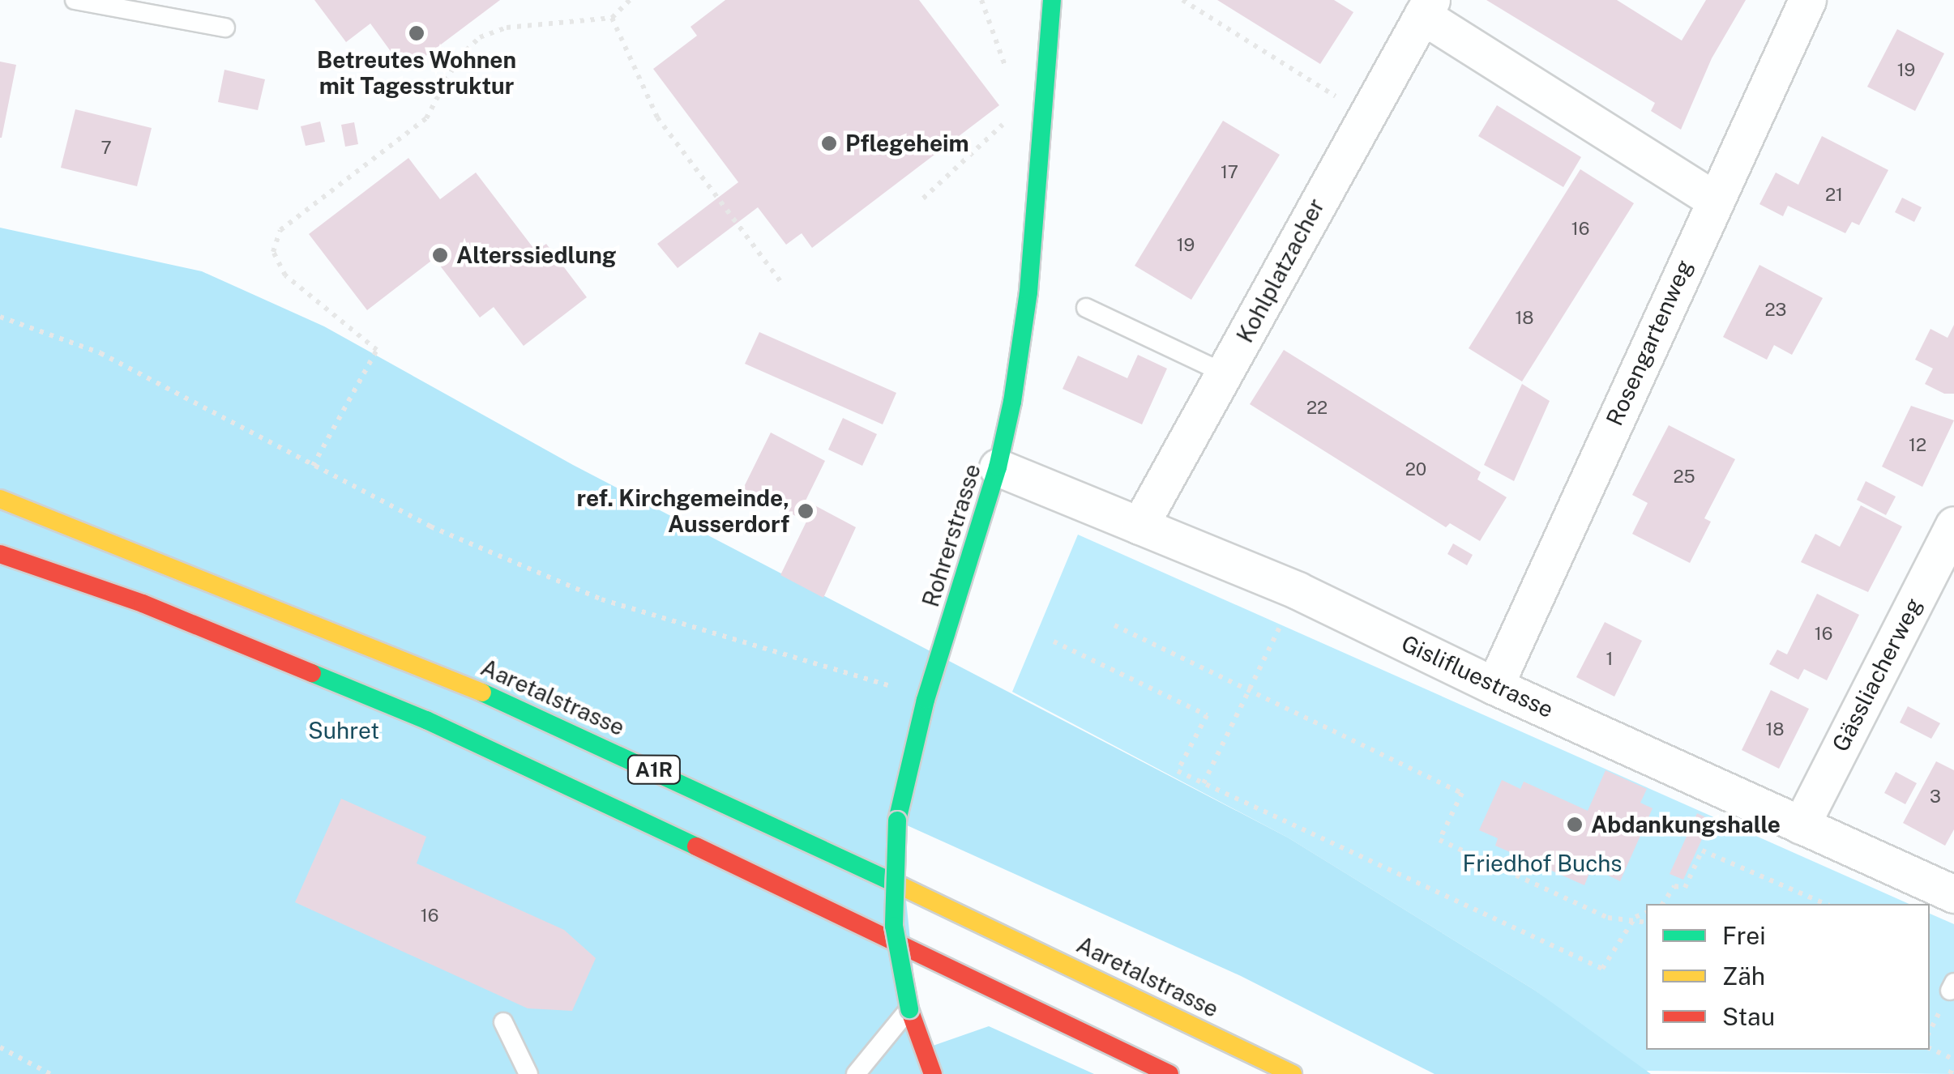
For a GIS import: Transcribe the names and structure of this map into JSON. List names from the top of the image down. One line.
{"streets":{"main road":["Rohrerstrasse","Aaretalstrasse","A1R"],"street":["Kohlplatzacher","Rosengartenweg","Gässliacherweg","Gislifluestrasse"]},"crossings":[["Kohlplatzacher","Rosengartenweg"],["Kohlplatzacher","Gislifluestrasse"],["Rosengartenweg","Gislifluestrasse"],["Rohrerstrasse","Gislifluestrasse"],["Gässliacherweg","Gislifluestrasse"]],"parks":["Suhret","Friedhof Buchs"],"places":["Betreutes Wohnen mit Tagesstruktur","Pflegeheim","Alterssiedlung","ref. Kirchgemeinde, Ausserdorf","Abdankungshalle"],"house_numbers":["19","7","17","21","16","19","23","18","22","12","20","25","16","1","18","3","16"],"legend":["Frei","Zäh","Stau"]}
